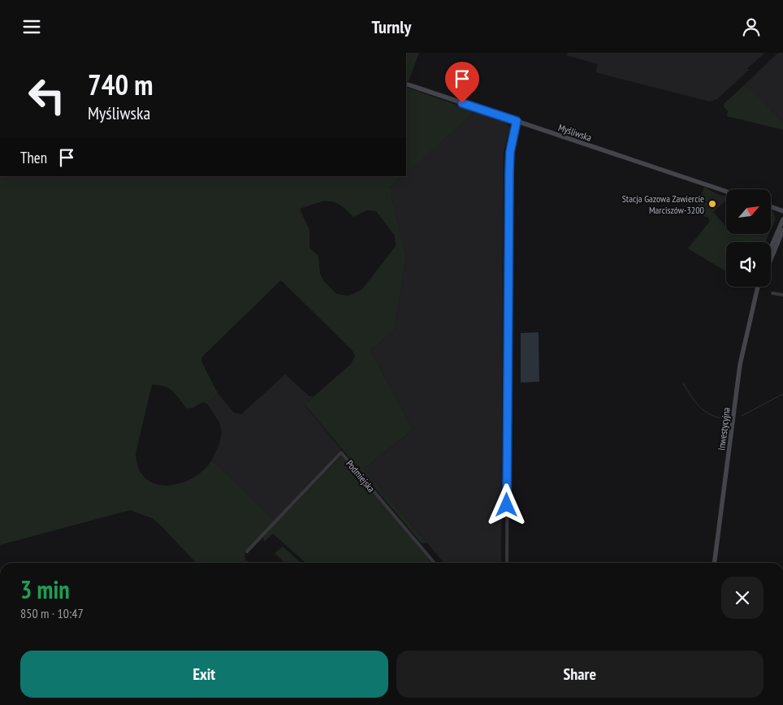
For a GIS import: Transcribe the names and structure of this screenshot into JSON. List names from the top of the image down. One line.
{"streets":{"main road":["Myśliwska","Inwestycyjna"],"street":["Podmiejska"]},"places":["Stacja Gazowa Zawiercie Marciszów-3200"],"north":"top right","page":{"header":"Turnly","turn":["740 m","Myśliwska"],"then":"Then","heading":["3 min","850 m · 10:47"],"buttons":["Exit","Share"]}}
